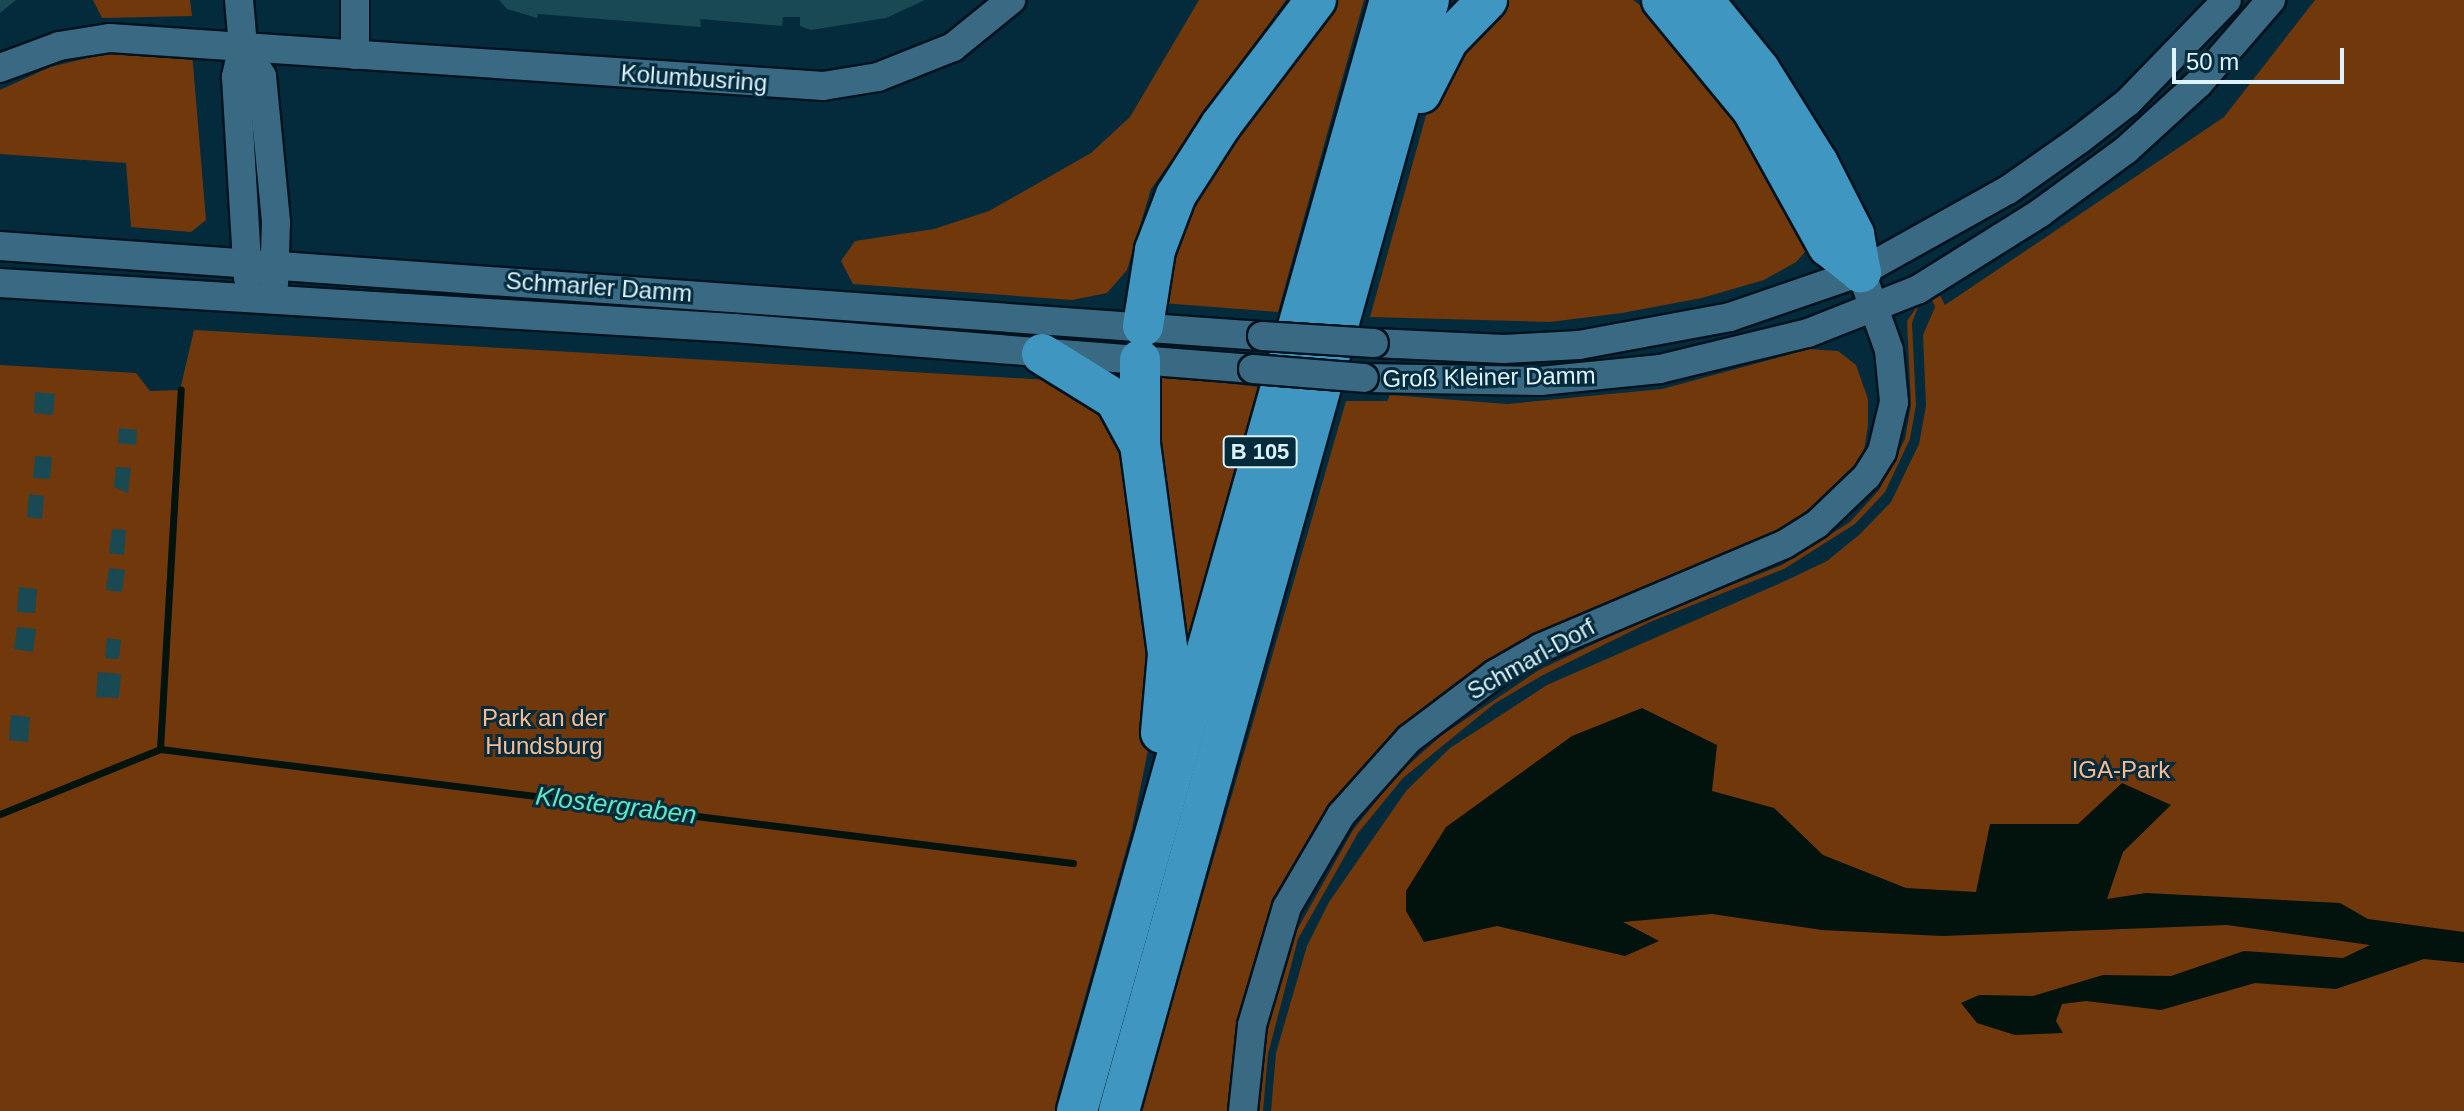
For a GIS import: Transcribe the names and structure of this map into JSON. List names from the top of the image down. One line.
{"streets":{"highway":["B 105"],"street":["Kolumbusring","Schmarler Damm","Groß Kleiner Damm","Schmarl-Dorf"]},"crossings":[["Schmarler Damm","Groß Kleiner Damm"],["Groß Kleiner Damm","Schmarl-Dorf"]],"water":["Klostergraben"],"parks":["Park an der Hundsburg","IGA-Park"],"scale_bar":"50 m"}
